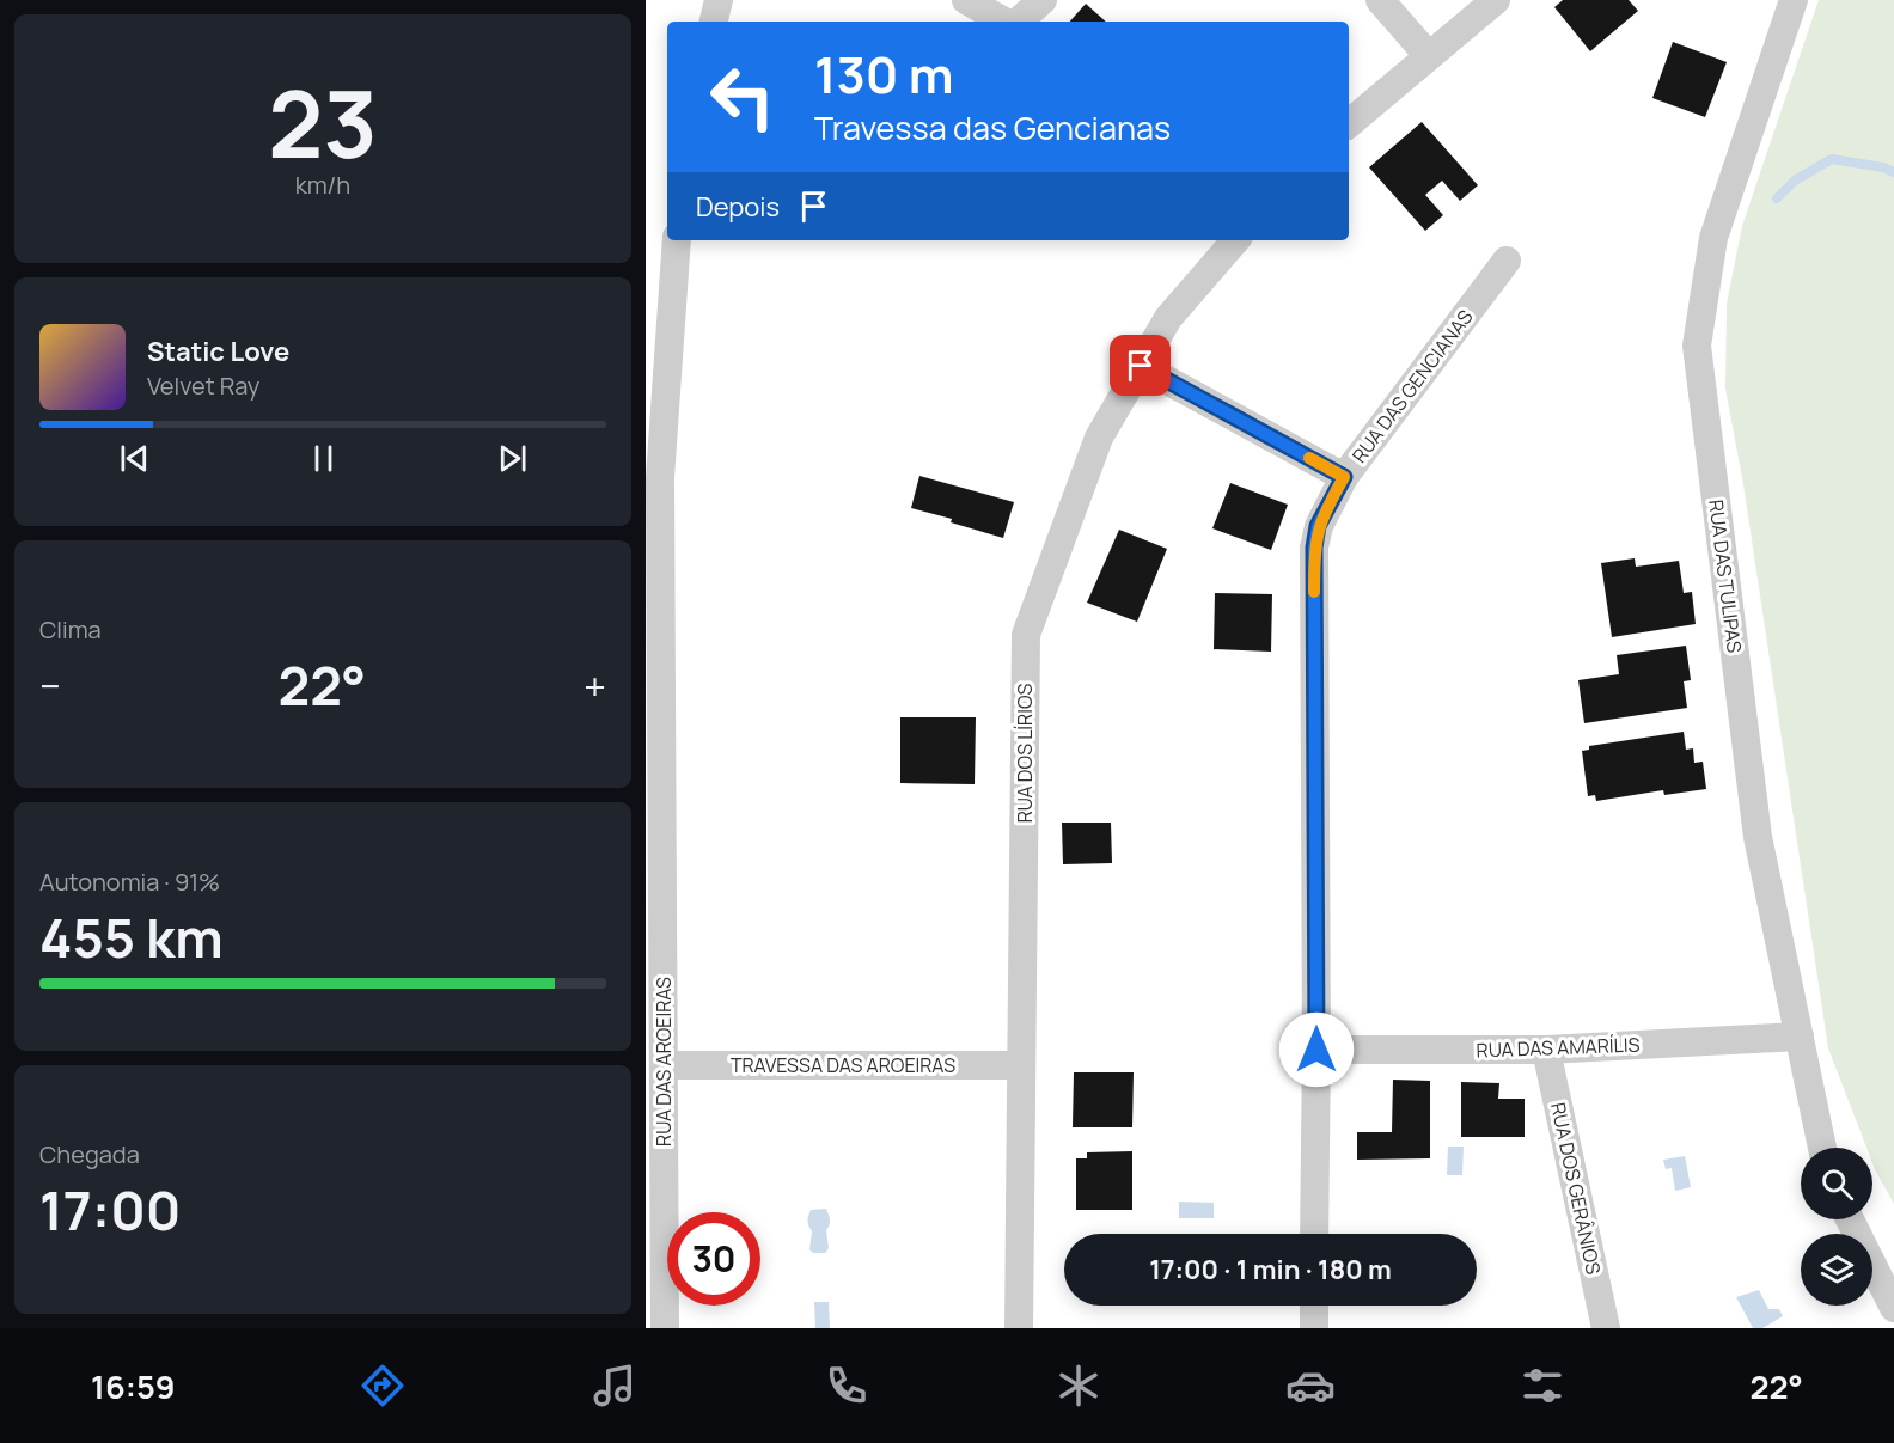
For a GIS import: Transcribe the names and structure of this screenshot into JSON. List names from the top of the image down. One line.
{"streets":{"street":["RUA DAS GENCIANAS","RUA DAS TULIPAS","RUA DOS LÍRIOS","RUA DAS AMARÍLIS","RUA DAS AROEIRAS","TRAVESSA DAS AROEIRAS","RUA DOS GERÂNIOS"]},"crossings":[["RUA DAS GENCIANAS","RUA DAS AMARÍLIS"],["RUA DAS TULIPAS","RUA DAS AMARÍLIS"],["RUA DOS LÍRIOS","TRAVESSA DAS AROEIRAS"],["RUA DAS AMARÍLIS","RUA DOS GERÂNIOS"],["RUA DAS AROEIRAS","TRAVESSA DAS AROEIRAS"]],"page":{"tile":[["23","km/h"],"Clima",["Autonomia · 91%","455 km"],["Chegada","17:00"]],"turn":["130 m","Travessa das Gencianas"],"then":"Depois","song":["Static Love","Velvet Ray"],"heat":["−","22°","+"],"limit":"30","trip":"17:00 · 1 min · 180 m","tabs":["16:59","22°"]}}
